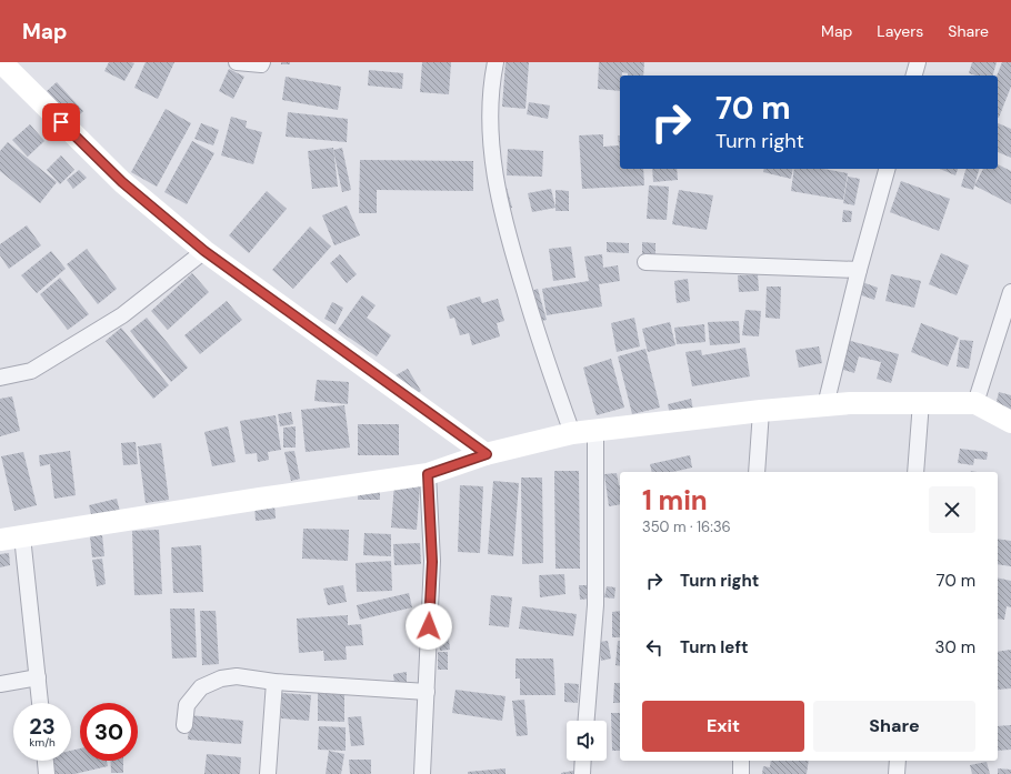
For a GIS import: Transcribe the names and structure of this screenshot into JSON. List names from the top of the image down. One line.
{"page":{"header":"Map","nav":["Map","Layers","Share"],"turn":["70 m","Turn right"],"heading":["1 min","350 m · 16:36"],"list":[{"name":"Turn right","value":"70 m"},{"name":"Turn left","value":"30 m"}],"buttons":["Exit","Share"],"speed":"23 km/h","limit":"30"}}
